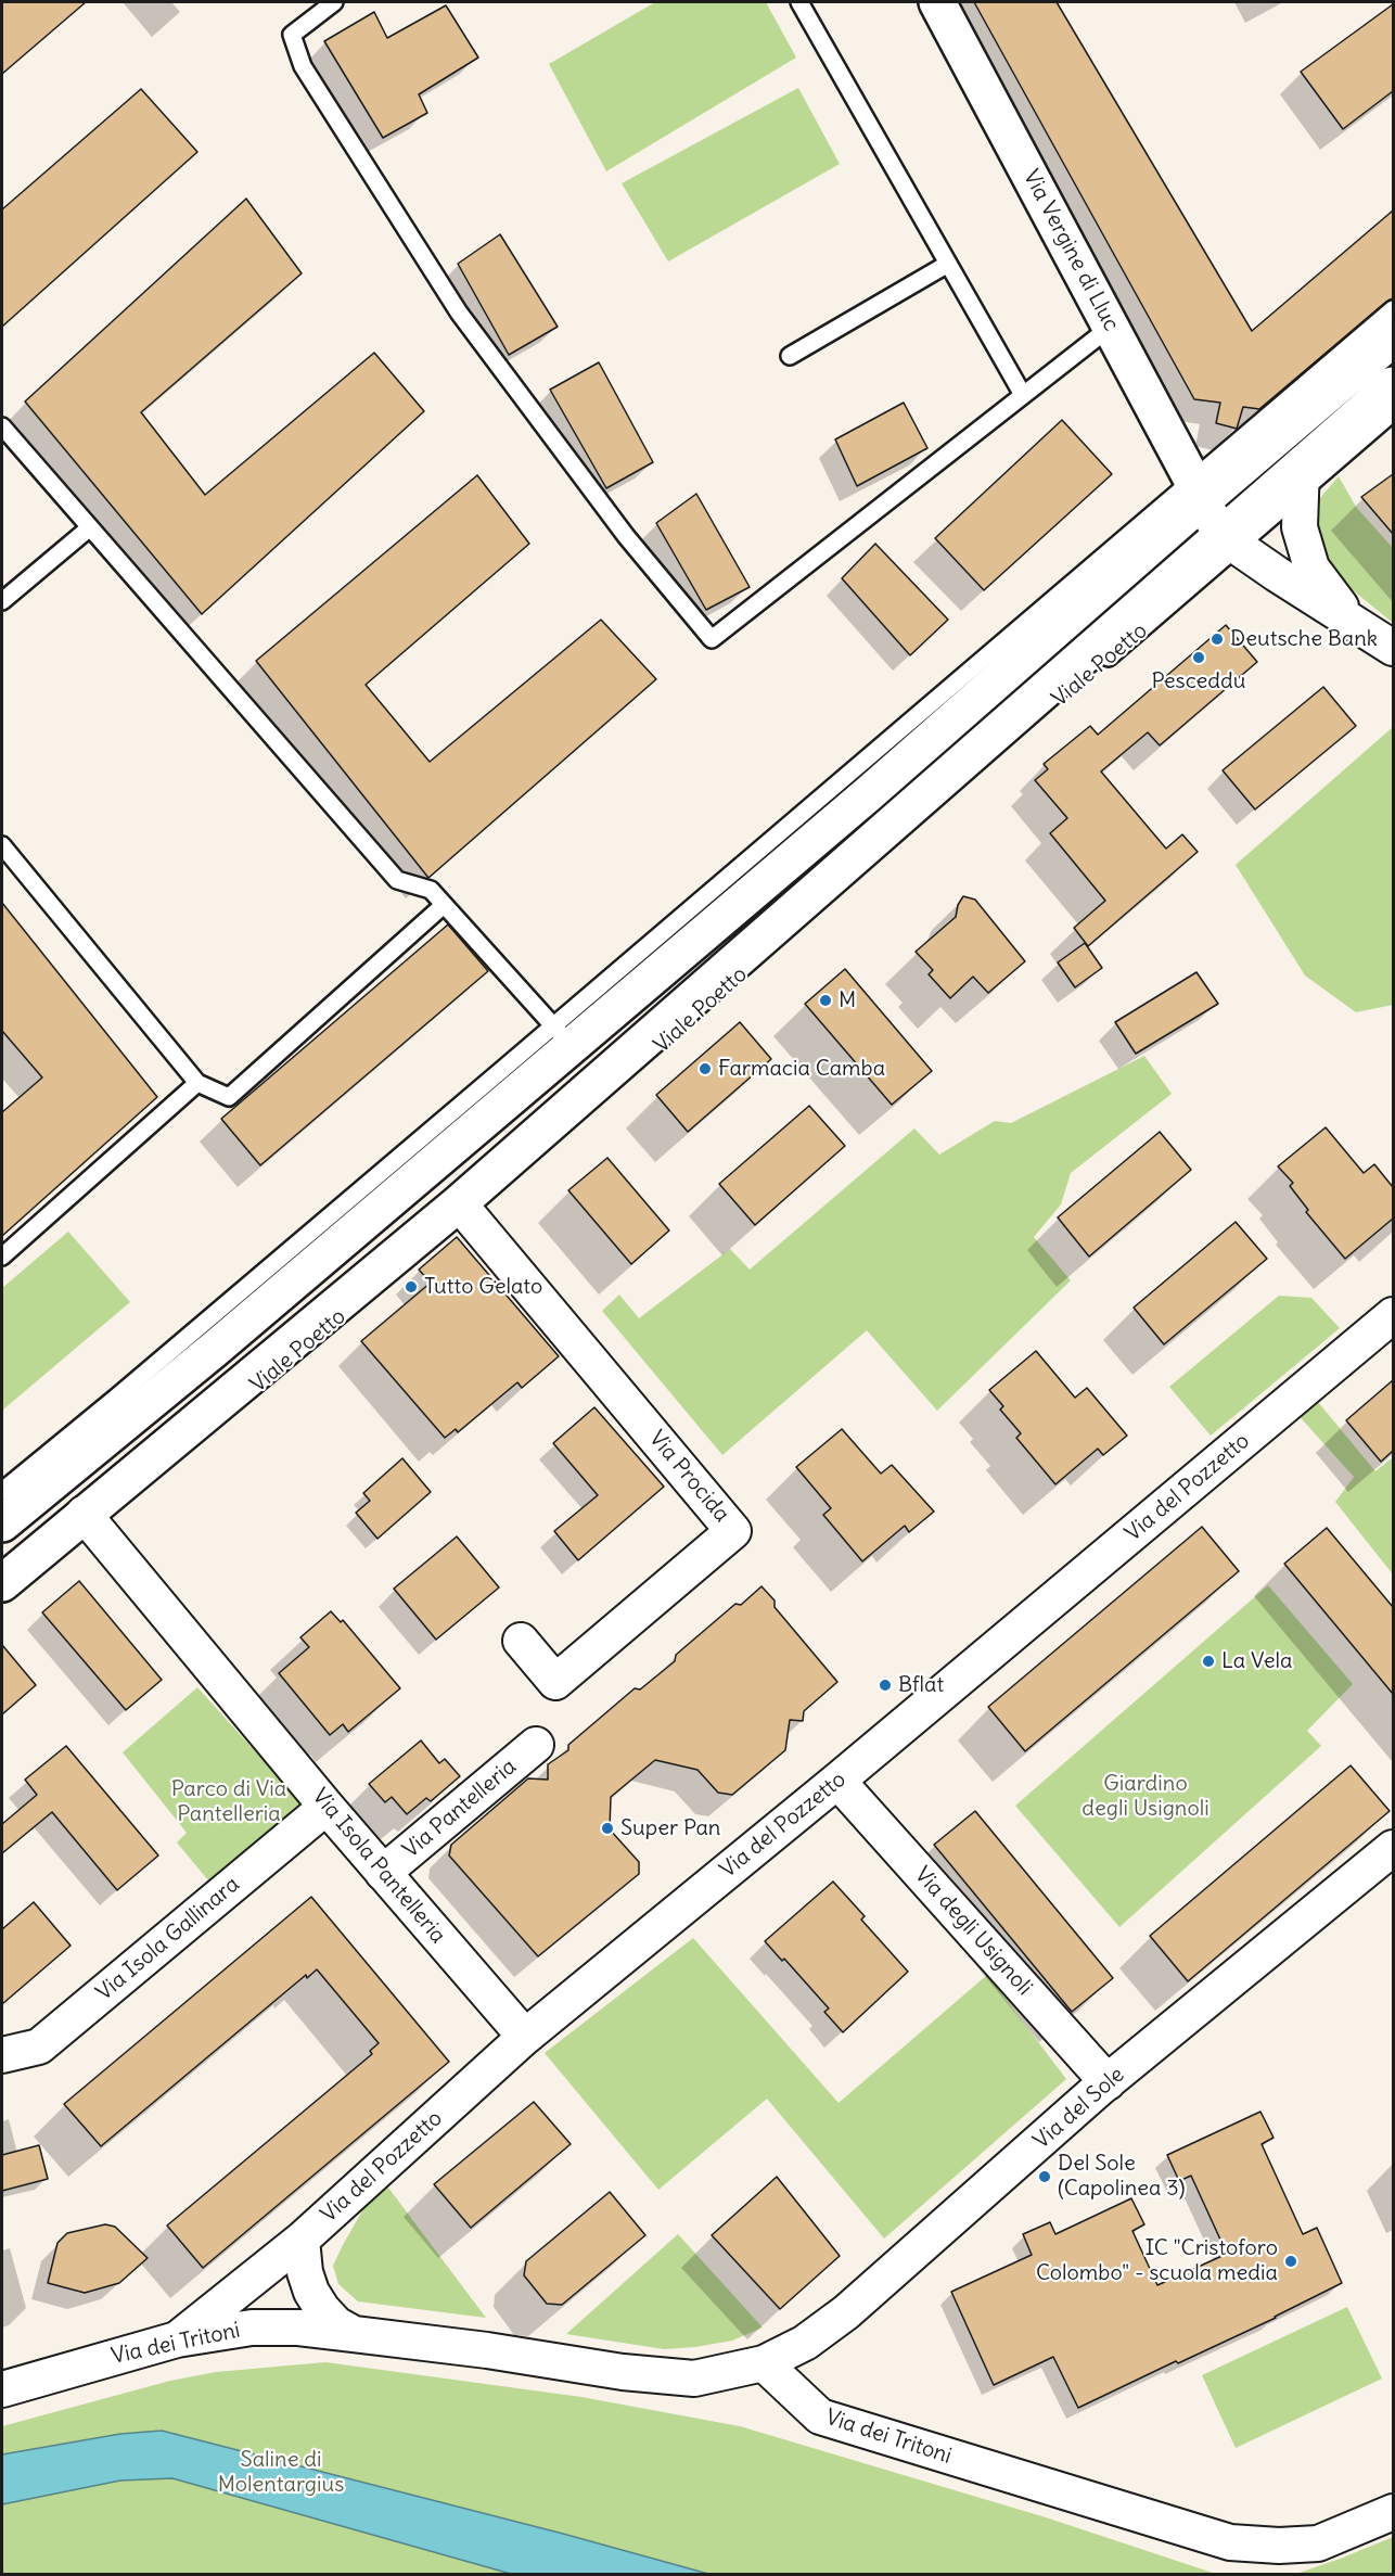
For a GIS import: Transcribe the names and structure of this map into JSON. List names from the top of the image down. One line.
{"streets":{"main road":["Via Vergine di Lluc","Viale Poetto"],"street":["Via Procida","Via del Pozzetto","Via Pantelleria","Via Isola Pantelleria","Via degli Usignoli","Via Isola Gallinara","Via del Sole","Via dei Tritoni"]},"crossings":[["Viale Poetto","Via Procida"],["Viale Poetto","Via Isola Pantelleria"],["Via del Pozzetto","Via Isola Pantelleria"],["Via del Pozzetto","Via degli Usignoli"],["Via del Pozzetto","Via dei Tritoni"],["Via Pantelleria","Via Isola Pantelleria"],["Via Isola Pantelleria","Via Isola Gallinara"],["Via degli Usignoli","Via del Sole"],["Via del Sole","Via dei Tritoni"]],"parks":["Giardino degli Usignoli","Parco di Via Pantelleria","Saline di Molentargius"],"places":["Deutsche Bank","Pesceddu","M","Farmacia Camba","Tutto Gelato","La Vela","Bflat","Super Pan","Del Sole (Capolinea 3)","IC \"Cristoforo Colombo\" - scuola media"]}
